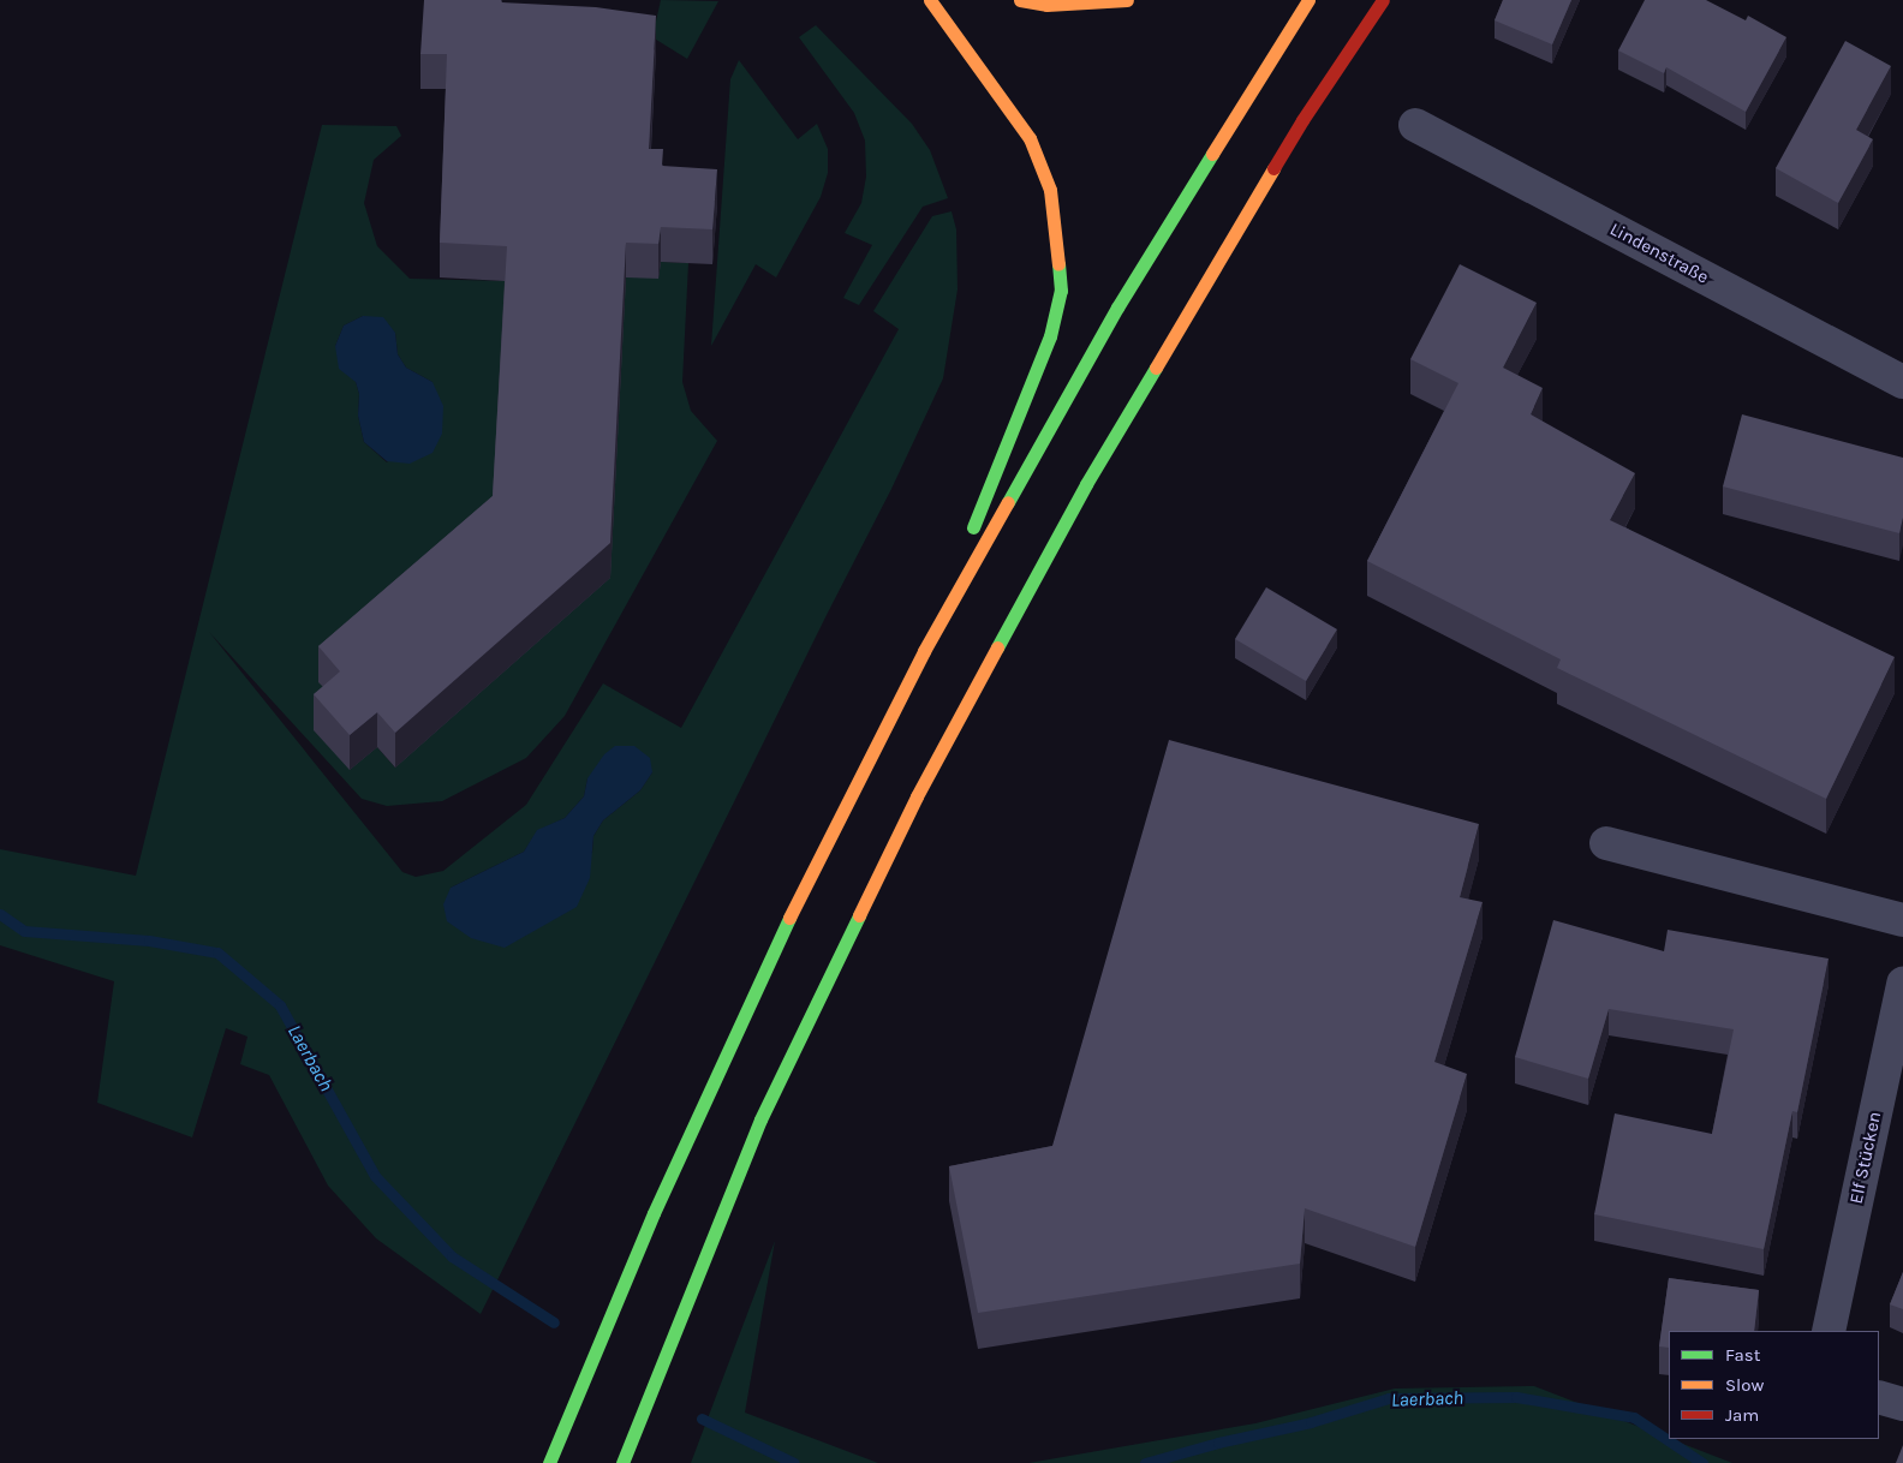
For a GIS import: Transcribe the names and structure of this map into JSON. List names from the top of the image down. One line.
{"streets":{"street":["Lindenstraße","Elf Stücken"]},"water":["Laerbach"],"legend":["Fast","Slow","Jam"]}
